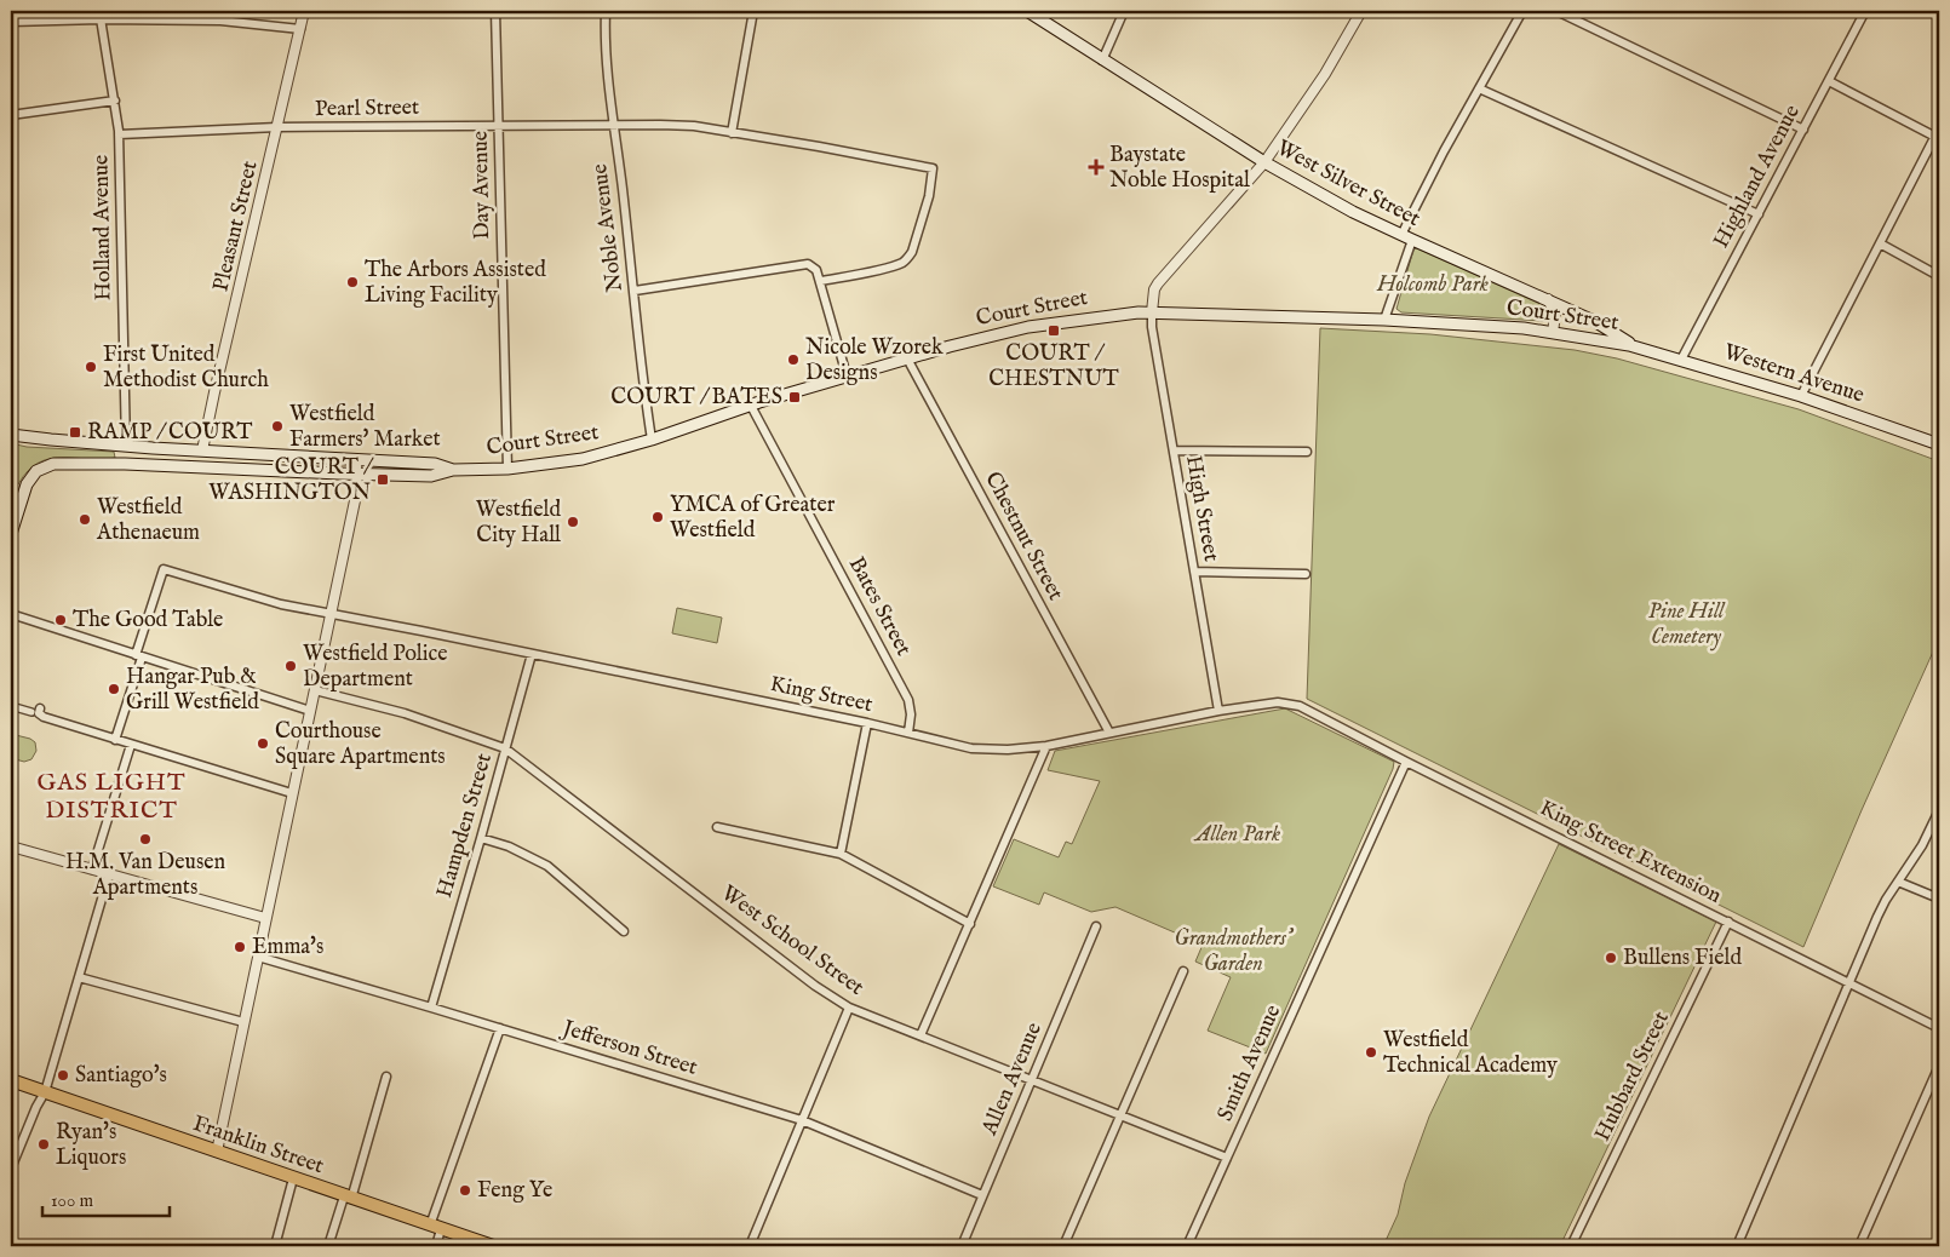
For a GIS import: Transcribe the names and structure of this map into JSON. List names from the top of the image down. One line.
{"streets":{"main road":["West Silver Street","Court Street","Western Avenue","Franklin Street"],"street":["Pearl Street","Highland Avenue","Day Avenue","Pleasant Street","Holland Avenue","Noble Avenue","High Street","Chestnut Street","Bates Street","King Street","Hampden Street","King Street Extension","West School Street","Jefferson Street","Smith Avenue","Hubbard Street","Allen Avenue"]},"crossings":[["Pearl Street","Day Avenue"],["Pearl Street","Pleasant Street"],["Pearl Street","Holland Avenue"],["Pearl Street","Noble Avenue"],["Highland Avenue","Western Avenue"],["West Silver Street","Court Street"],["West Silver Street","Western Avenue"],["Day Avenue","Court Street"],["Pleasant Street","Court Street"],["Holland Avenue","Court Street"],["Noble Avenue","Court Street"],["Court Street","Western Avenue"],["Court Street","High Street"],["Court Street","Chestnut Street"],["Court Street","Bates Street"],["High Street","King Street"],["Chestnut Street","King Street"],["Bates Street","King Street"],["King Street","Hampden Street"],["King Street","King Street Extension"],["Hampden Street","West School Street"],["Hampden Street","Jefferson Street"],["King Street Extension","Smith Avenue"],["King Street Extension","Hubbard Street"],["West School Street","Smith Avenue"],["West School Street","Allen Avenue"],["Jefferson Street","Allen Avenue"]],"districts":["GAS LIGHT DISTRICT"],"parks":["Holcomb Park","Pine Hill Cemetery","Allen Park","Grandmothers' Garden"],"places":{"health":["Baystate Noble Hospital"],"other":["The Arbors Assisted Living Facility","Nicole Wzorek Designs","First United Methodist Church","Westfield Farmers' Market","YMCA of Greater Westfield","Westfield Athenaeum","Westfield City Hall","The Good Table","Westfield Police Department","Hangar Pub & Grill Westfield","Courthouse Square Apartments","H.M. Van Deusen Apartments","Emma's","Bullens Field","Westfield Technical Academy","Santiago's","Ryan's Liquors","Feng Ye"],"transit":["COURT / CHESTNUT","COURT / BATES","RAMP / COURT","COURT / WASHINGTON"]},"scale_bar":"100 m"}
